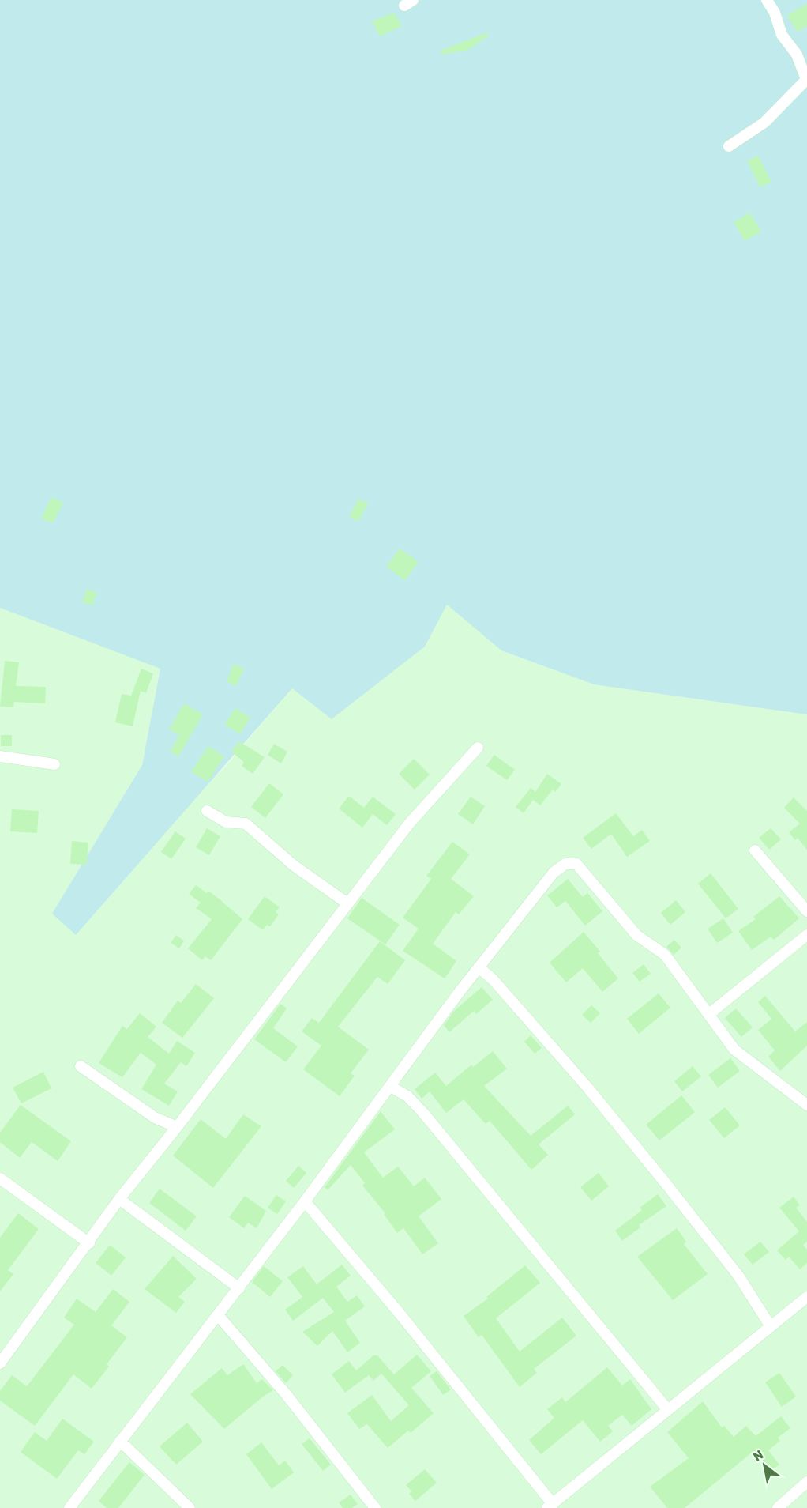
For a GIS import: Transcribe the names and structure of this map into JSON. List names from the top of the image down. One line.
{"north":"top left"}
